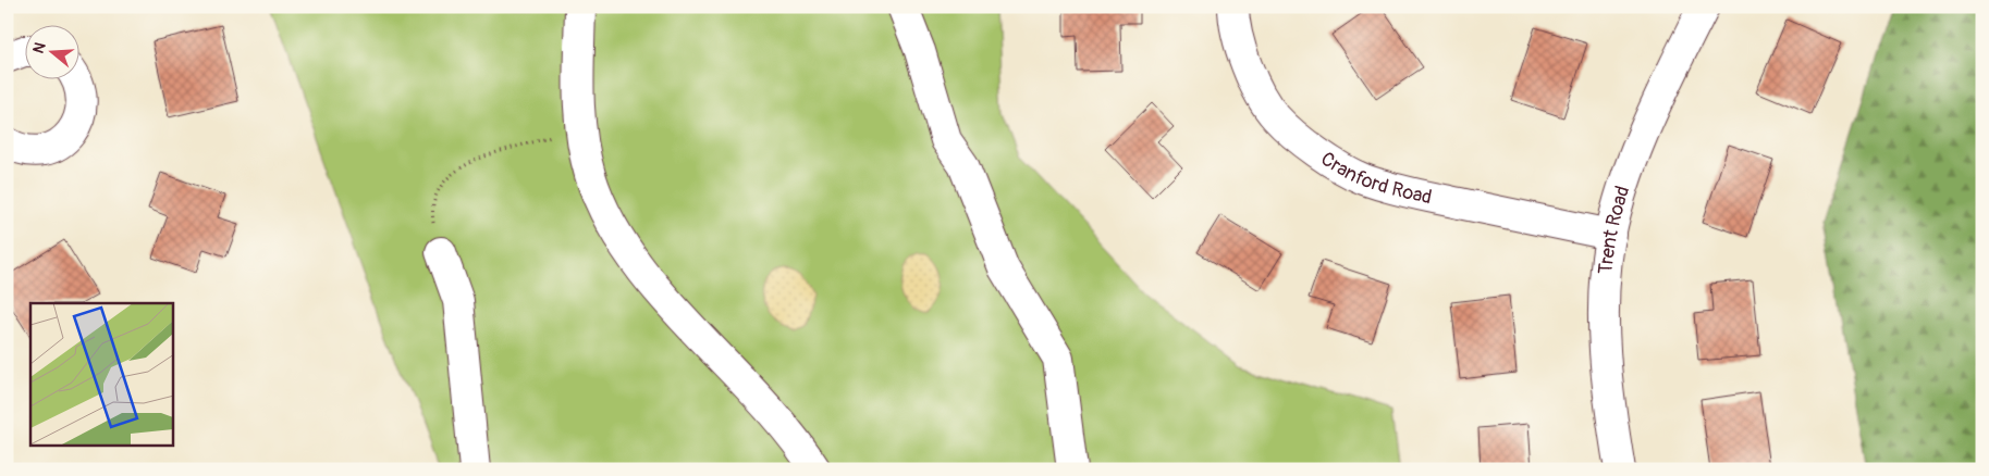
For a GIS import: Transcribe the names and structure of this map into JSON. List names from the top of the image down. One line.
{"streets":{"street":["Cranford Road","Trent Road"]},"crossings":[["Cranford Road","Trent Road"]],"north":"left"}
